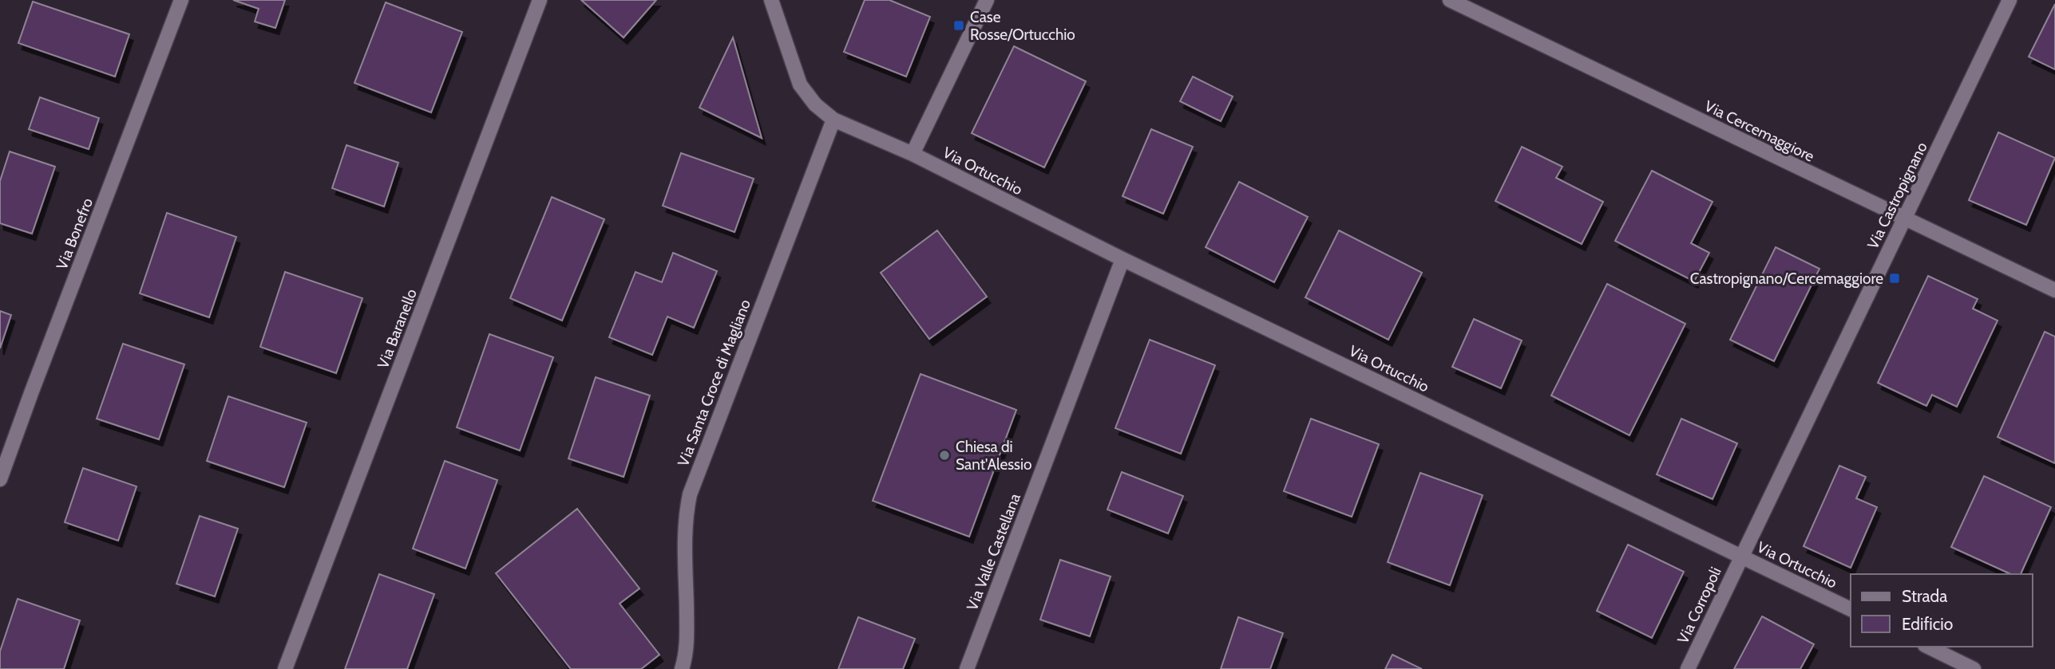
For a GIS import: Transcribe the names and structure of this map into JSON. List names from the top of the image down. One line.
{"streets":{"street":["Via Cercemaggiore","Via Ortucchio","Via Castropignano","Via Bonefro","Via Baranello","Via Santa Croce di Magliano","Via Valle Castellana","Via Corropoli"]},"crossings":[["Via Cercemaggiore","Via Castropignano"],["Via Ortucchio","Via Castropignano"],["Via Ortucchio","Via Santa Croce di Magliano"],["Via Ortucchio","Via Valle Castellana"],["Via Ortucchio","Via Corropoli"],["Via Castropignano","Via Corropoli"]],"places":{"transit":["Case Rosse/Ortucchio","Castropignano/Cercemaggiore"],"other":["Chiesa di Sant'Alessio"]},"legend":["Strada","Edificio"]}
